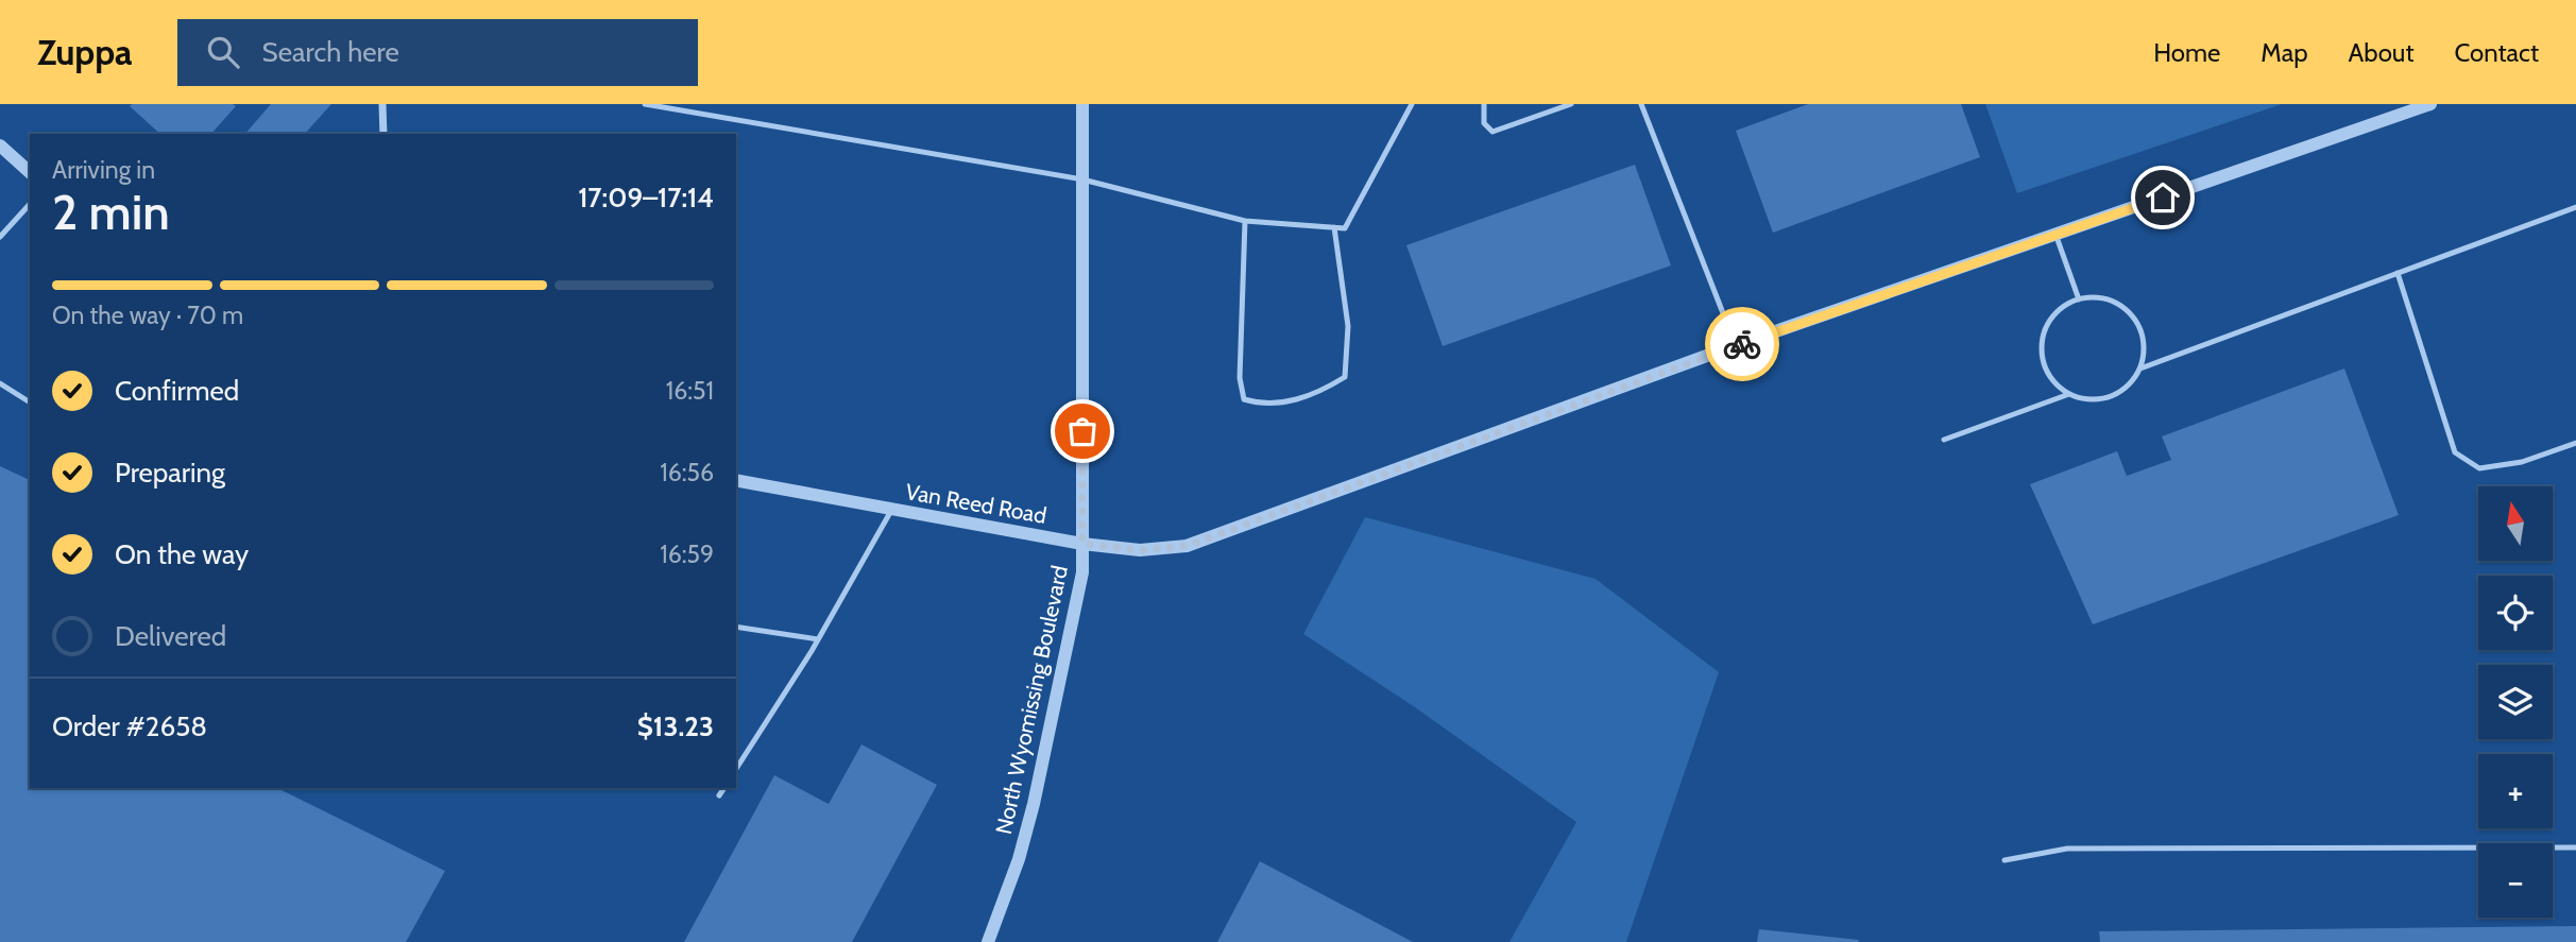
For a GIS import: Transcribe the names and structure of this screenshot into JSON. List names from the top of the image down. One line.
{"streets":{"street":["Van Reed Road","North Wyomissing Boulevard"]},"crossings":[["Van Reed Road","North Wyomissing Boulevard"]],"north":"top","page":{"header":"Zuppa","search":"Search here","nav":["Home","Map","About","Contact"],"heading":["2 min","Arriving in","17:09–17:14"],"panel":["Order #2658","$13.23"],"bar":"On the way · 70 m","list":[["Confirmed","16:51"],["Preparing","16:56"],["On the way","16:59"],"Delivered"],"map_buttons":["+","−"]}}
